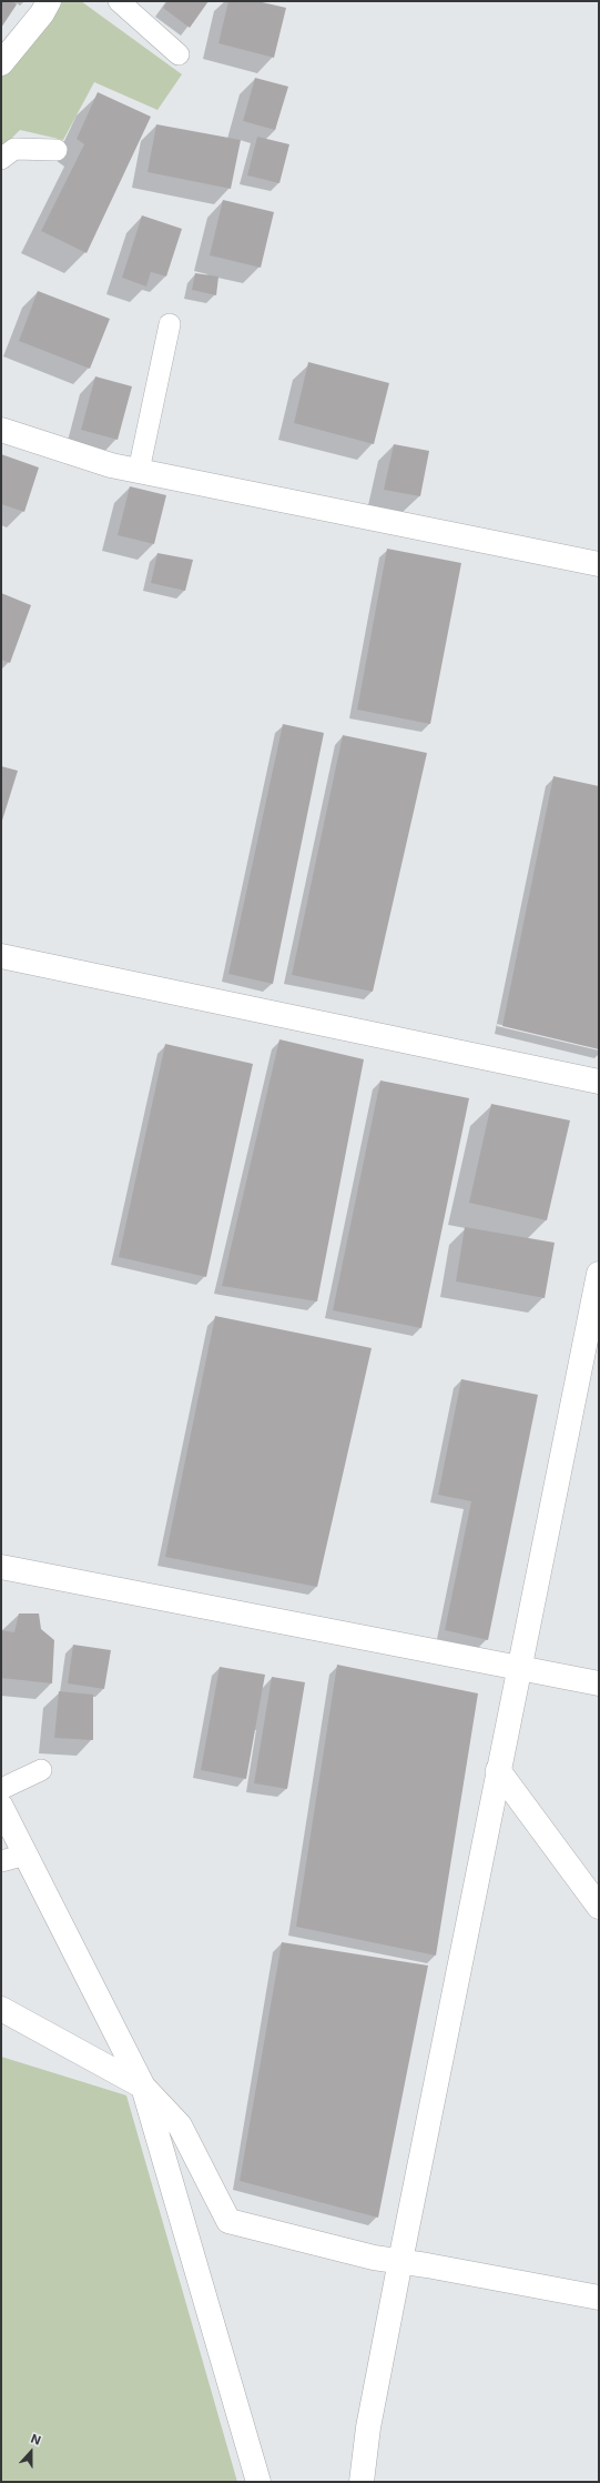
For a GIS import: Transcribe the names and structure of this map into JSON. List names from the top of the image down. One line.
{"north":"top"}
